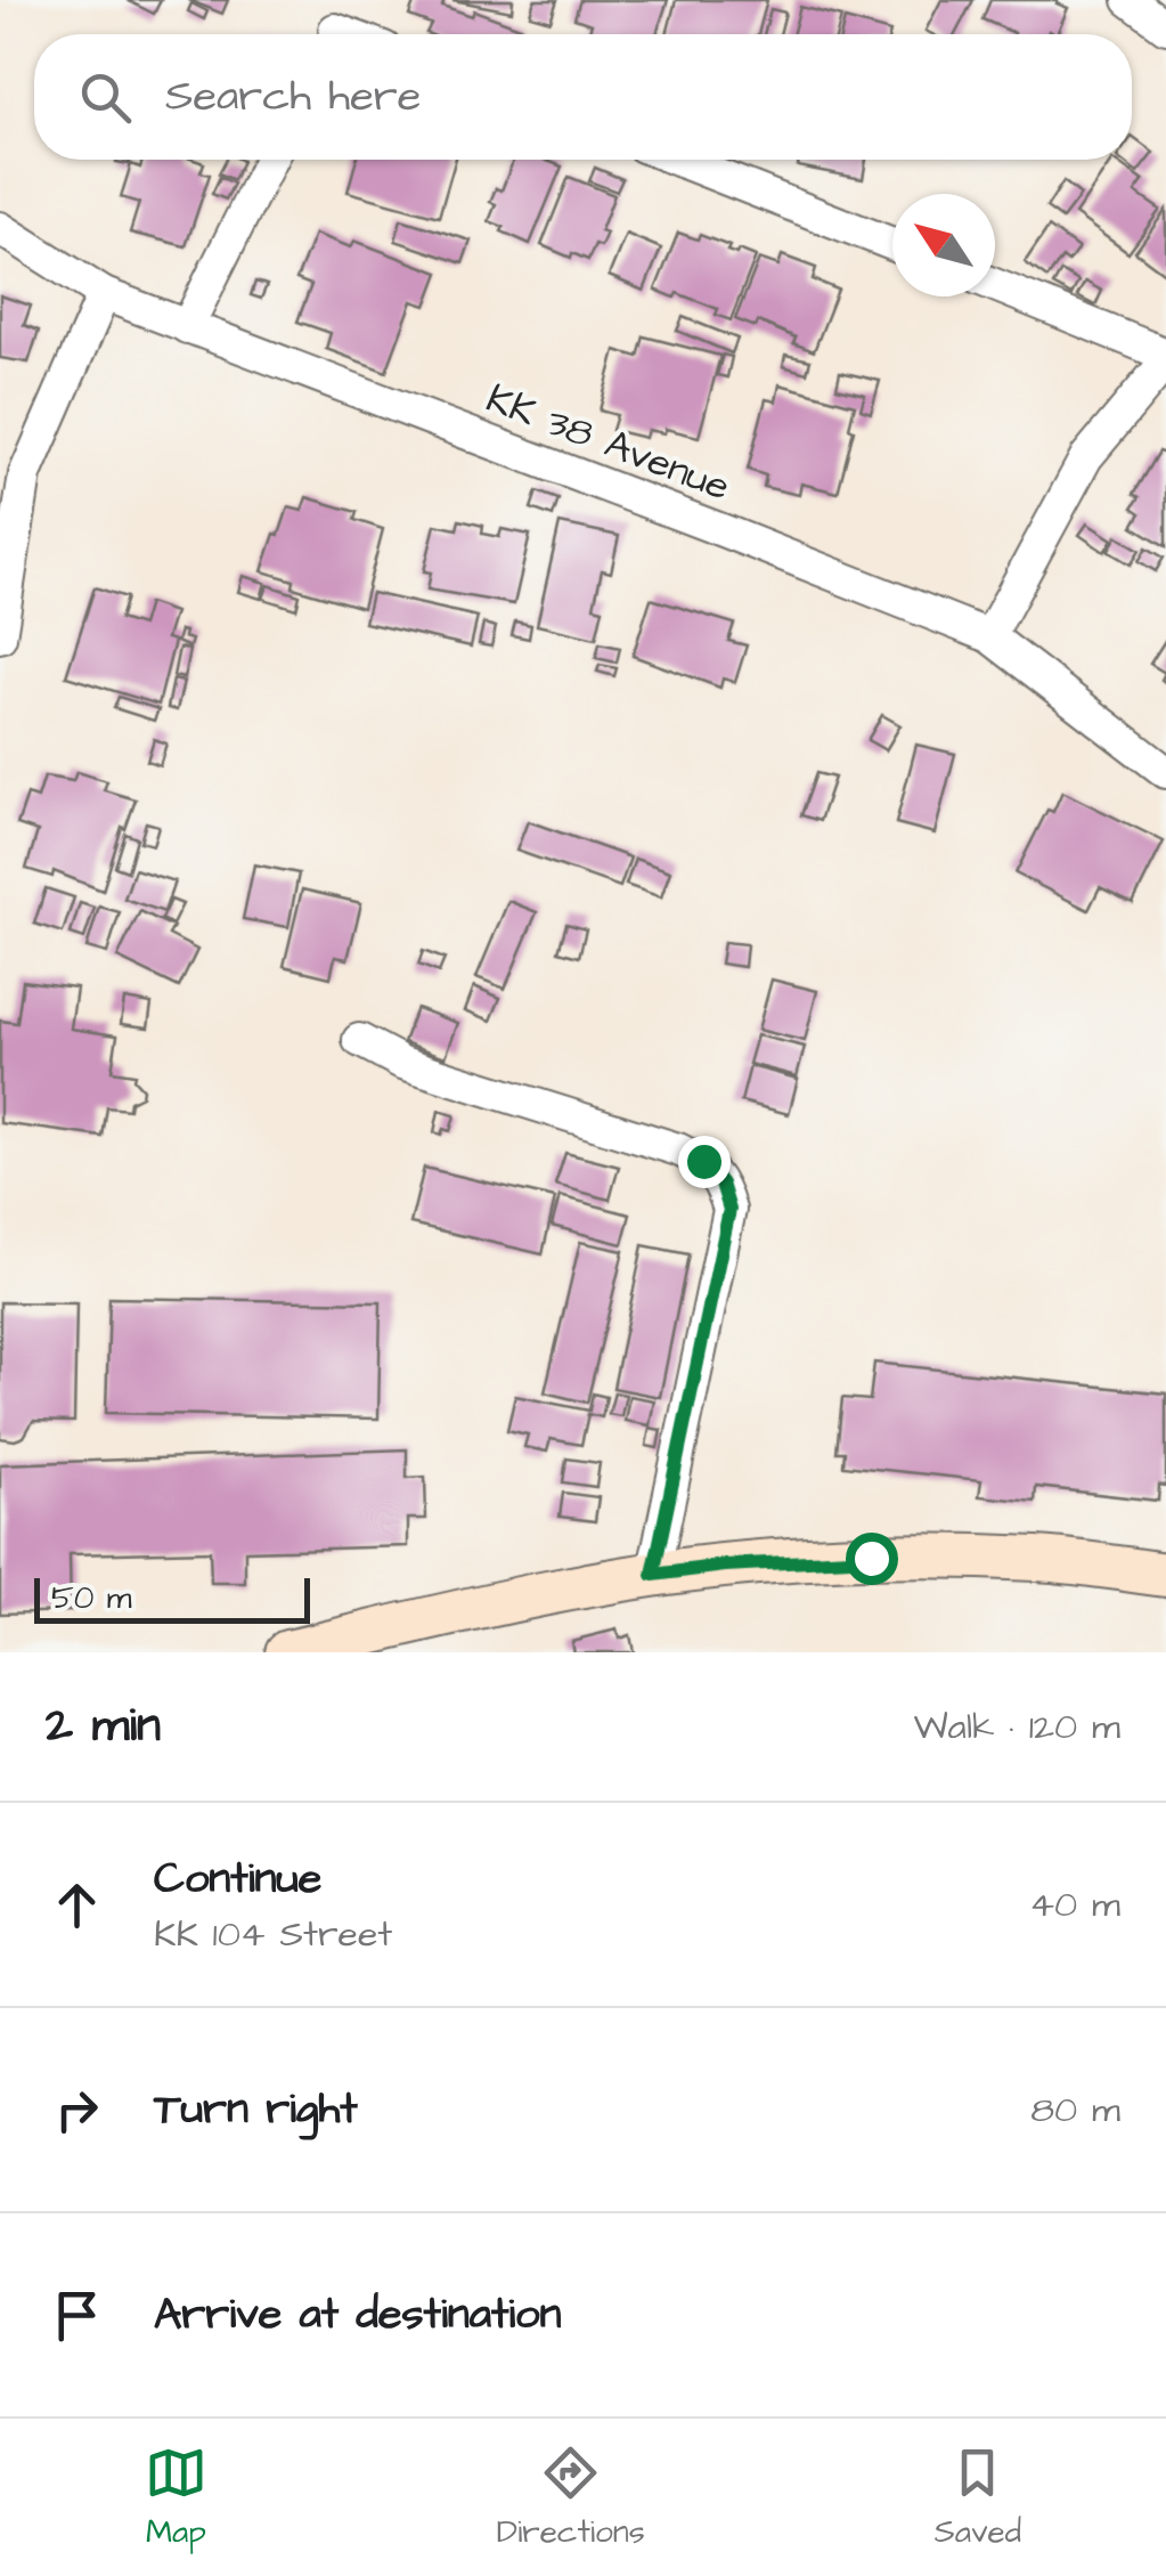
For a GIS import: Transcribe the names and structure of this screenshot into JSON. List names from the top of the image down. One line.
{"streets":{"street":["KK 38 Avenue"]},"scale_bar":"50 m","north":"top left","page":{"search":"Search here","scale":"50 m","heading":["2 min","Walk · 120 m"],"list":[["Continue","KK 104 Street","40 m"],["Turn right","80 m"],"Arrive at destination"],"nav":["Map","Directions","Saved"]}}
